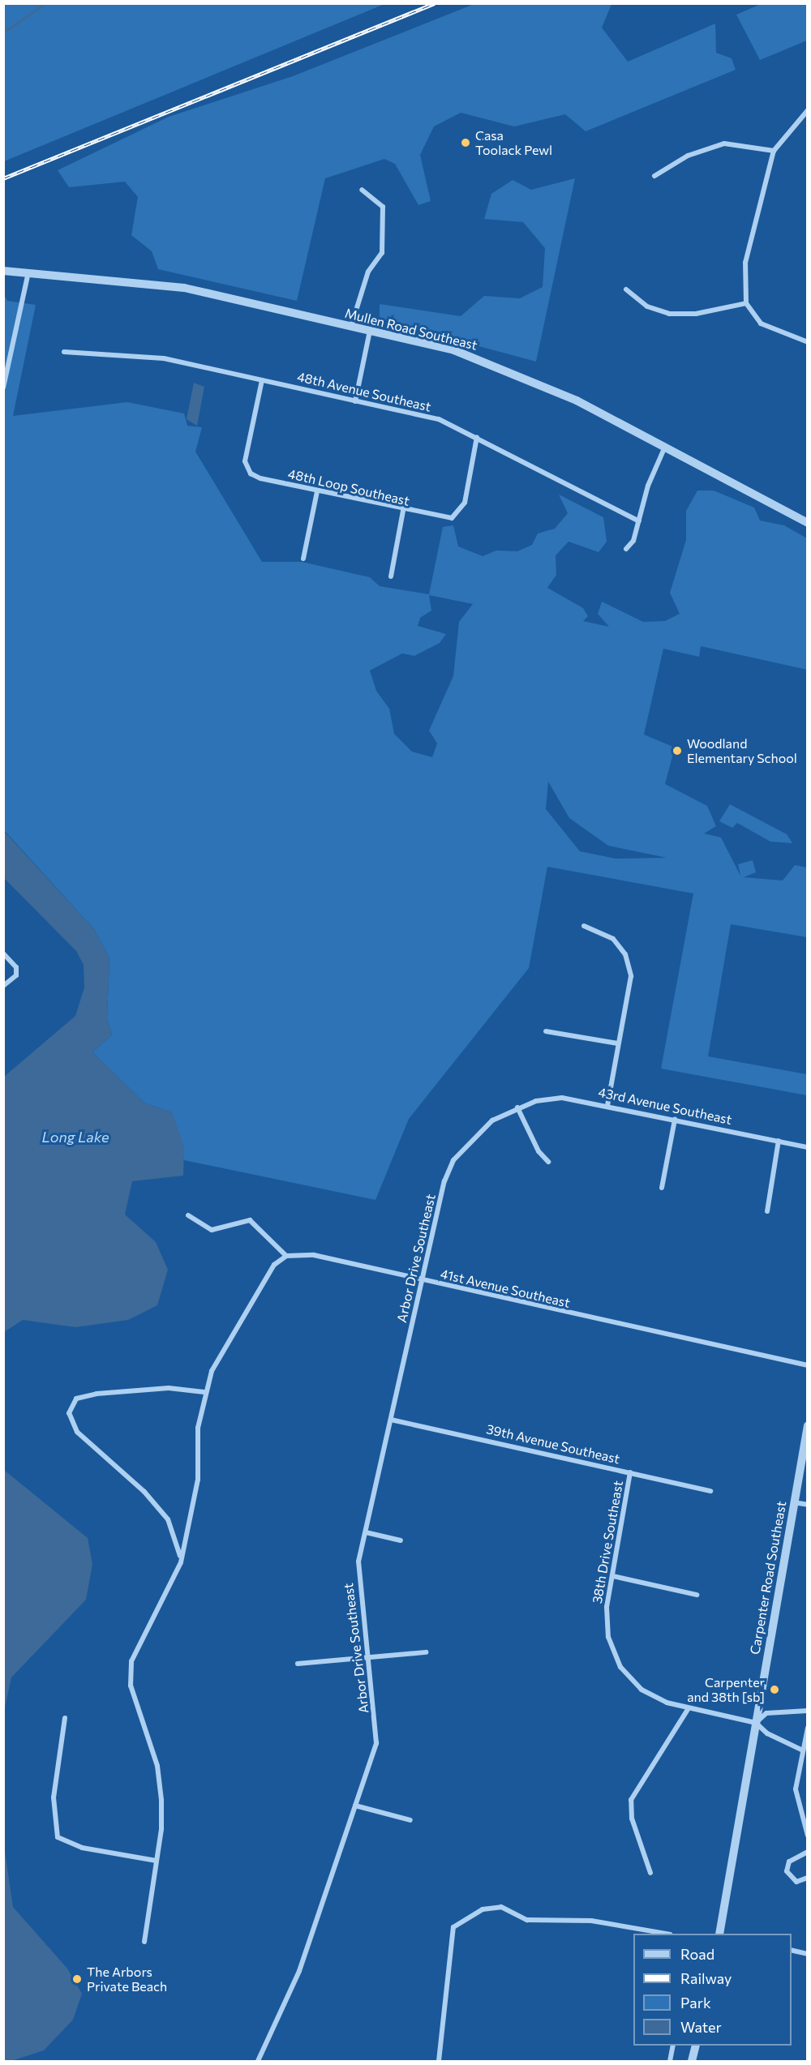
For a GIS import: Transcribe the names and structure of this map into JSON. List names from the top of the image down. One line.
{"streets":{"street":["Mullen Road Southeast","48th Avenue Southeast","48th Loop Southeast","43rd Avenue Southeast","Arbor Drive Southeast","41st Avenue Southeast","39th Avenue Southeast","38th Drive Southeast","Carpenter Road Southeast"]},"crossings":[["48th Avenue Southeast","48th Loop Southeast"],["43rd Avenue Southeast","Arbor Drive Southeast"],["Arbor Drive Southeast","41st Avenue Southeast"],["Arbor Drive Southeast","39th Avenue Southeast"],["39th Avenue Southeast","38th Drive Southeast"],["38th Drive Southeast","Carpenter Road Southeast"]],"water":["Long Lake"],"places":["Casa Toolack Pewl","Woodland Elementary School","Carpenter and 38th [sb]","The Arbors Private Beach"],"legend":["Road","Railway","Park","Water"]}
